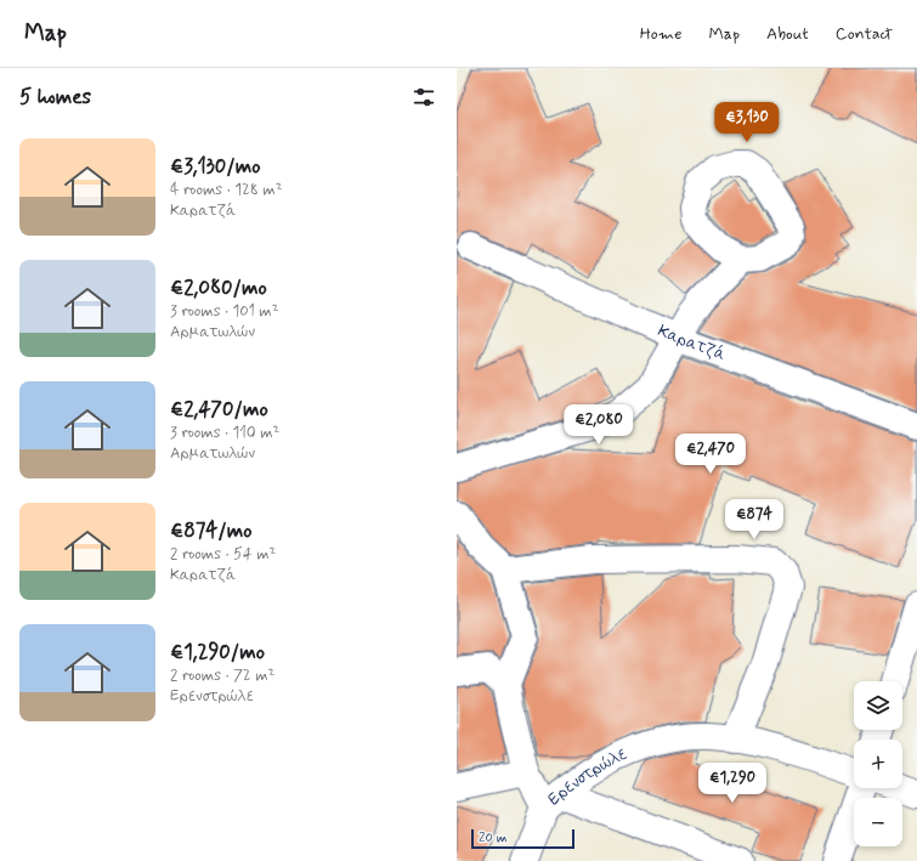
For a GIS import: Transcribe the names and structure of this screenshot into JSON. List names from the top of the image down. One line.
{"streets":{"street":["Καρατζά","Ερενστρώλε"]},"scale_bar":"20 m","page":{"header":"Map","nav":["Home","Map","About","Contact"],"heading":"5 homes","price":["€3,130","€2,080","€2,470","€874","€1,290"],"list":[{"name":"€3,130/mo","note":"4 rooms · 128 m² · Καρατζά"},{"name":"€2,080/mo","note":"3 rooms · 101 m² · Αρματωλών"},{"name":"€2,470/mo","note":"3 rooms · 110 m² · Αρματωλών"},{"name":"€874/mo","note":"2 rooms · 54 m² · Καρατζά"},{"name":"€1,290/mo","note":"2 rooms · 72 m² · Ερενστρώλε"}],"map_buttons":["+","−"],"scale":"20 m"}}
